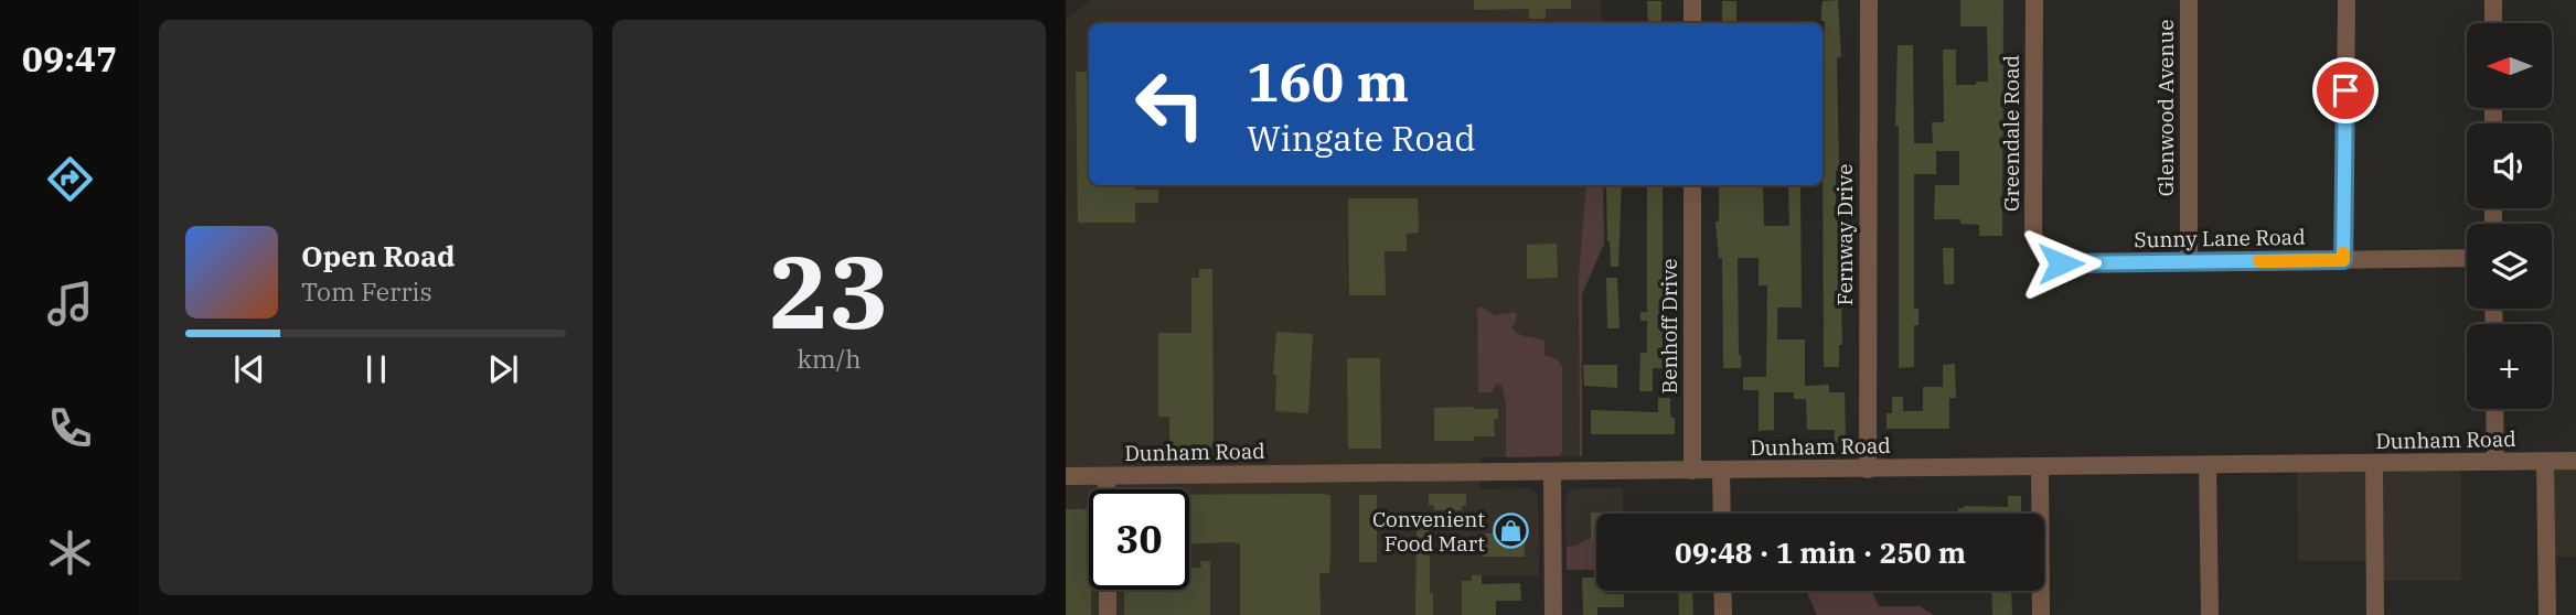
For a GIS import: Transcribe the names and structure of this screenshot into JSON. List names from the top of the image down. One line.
{"streets":{"street":["Glenwood Avenue","Greendale Road","Fernway Drive","Sunny Lane Road","Benhoff Drive","Dunham Road"]},"crossings":[["Glenwood Avenue","Sunny Lane Road"],["Greendale Road","Sunny Lane Road"],["Fernway Drive","Dunham Road"],["Benhoff Drive","Dunham Road"]],"places":{"shop":["Convenient Food Mart"]},"north":"left","page":{"tabs":"09:47","tile":["23","km/h"],"map_buttons":"+","turn":["160 m","Wingate Road"],"song":["Open Road","Tom Ferris"],"limit":"30","trip":"09:48 · 1 min · 250 m"}}
